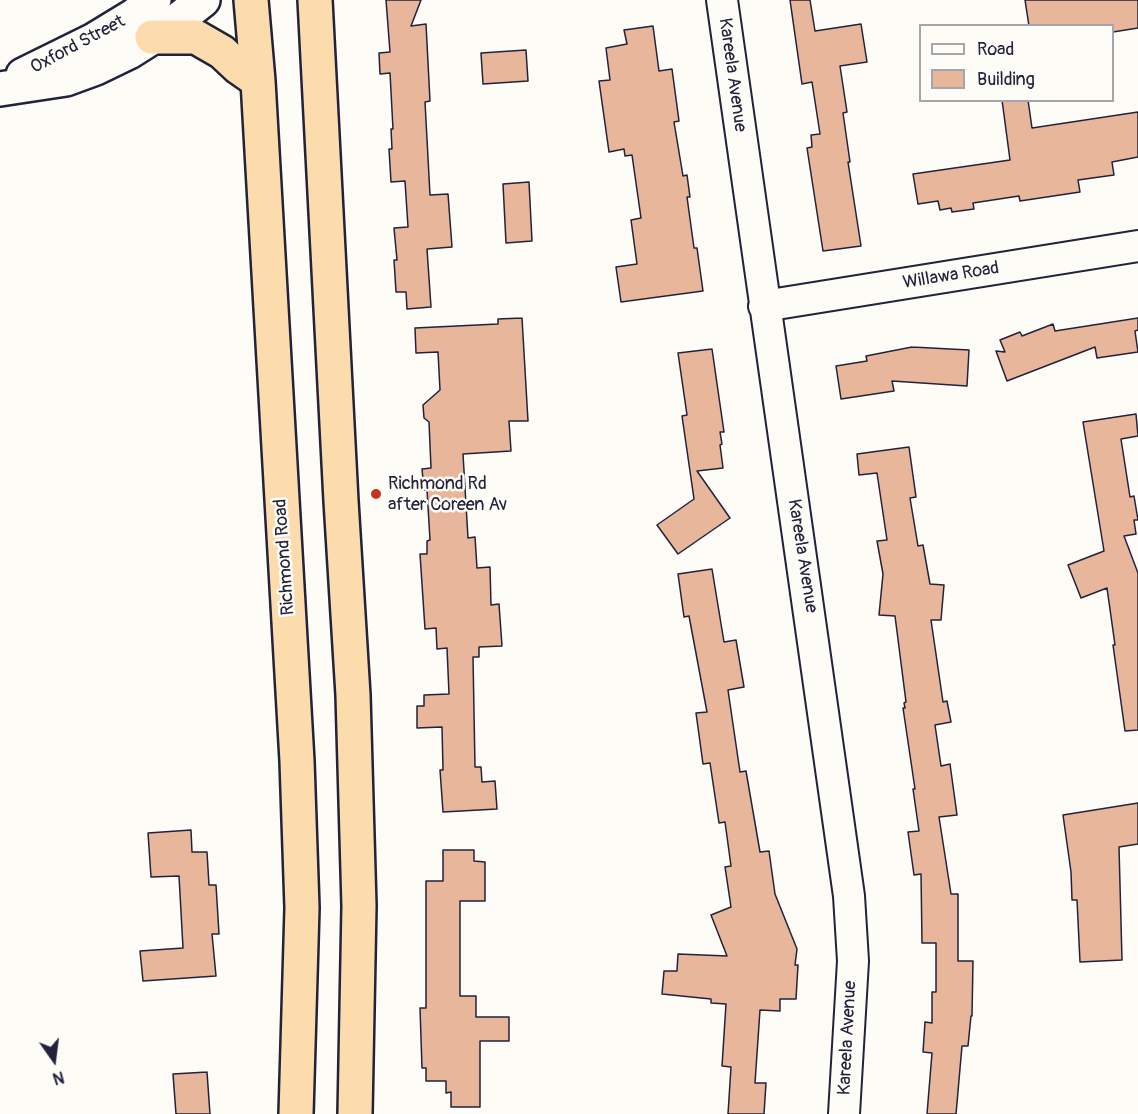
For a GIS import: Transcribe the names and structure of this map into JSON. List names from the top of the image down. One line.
{"streets":{"highway":["Richmond Road"],"street":["Kareela Avenue","Willawa Road"]},"crossings":[["Kareela Avenue","Willawa Road"]],"places":["Richmond Rd after Coreen Av"],"legend":["Road","Building"],"north":"bottom"}
